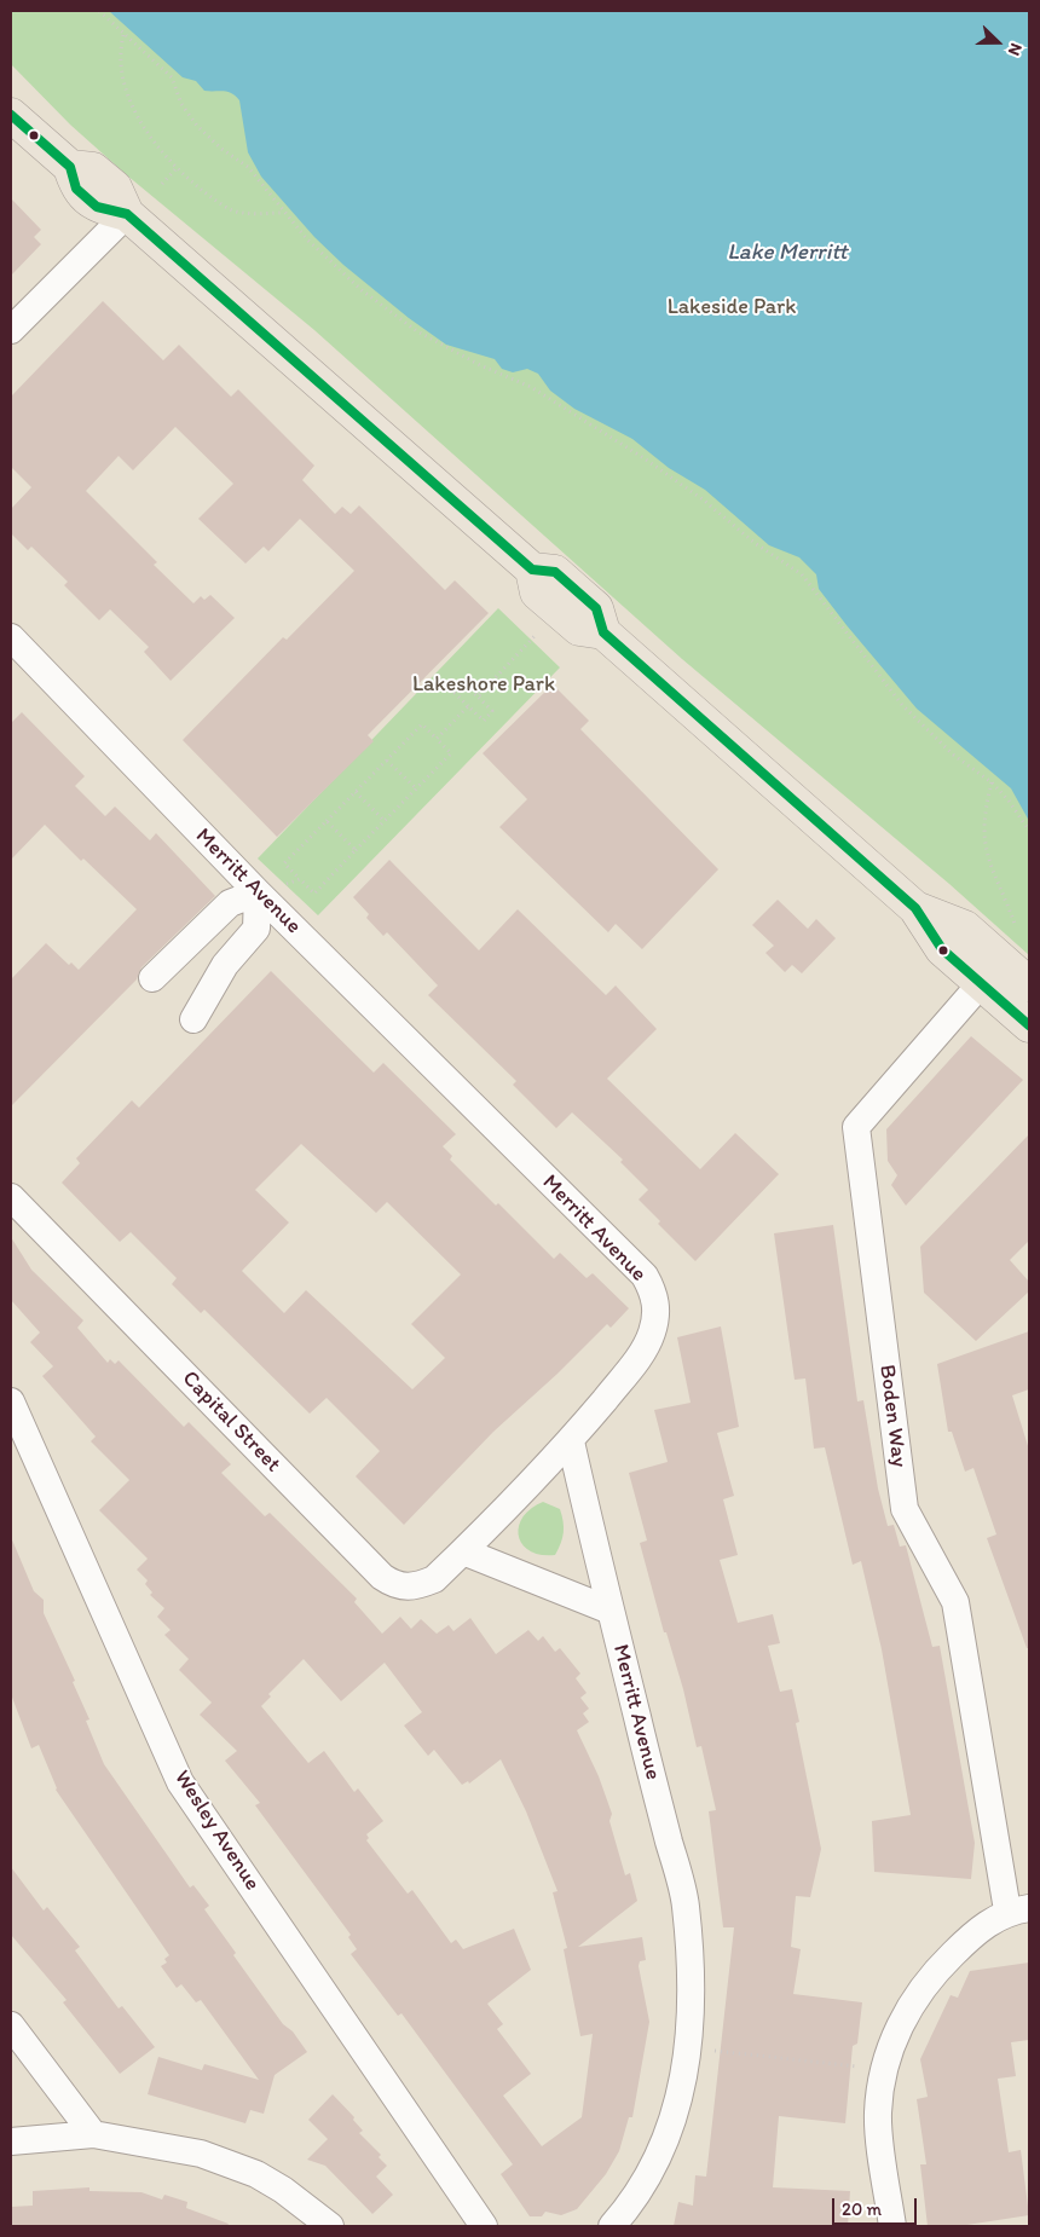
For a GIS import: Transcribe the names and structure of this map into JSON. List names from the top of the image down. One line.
{"streets":{"street":["Merritt Avenue","Boden Way","Capital Street","Wesley Avenue"]},"crossings":[["Merritt Avenue","Capital Street"]],"water":["Lake Merritt"],"parks":["Lakeside Park","Lakeshore Park"],"scale_bar":"20 m","north":"right"}
